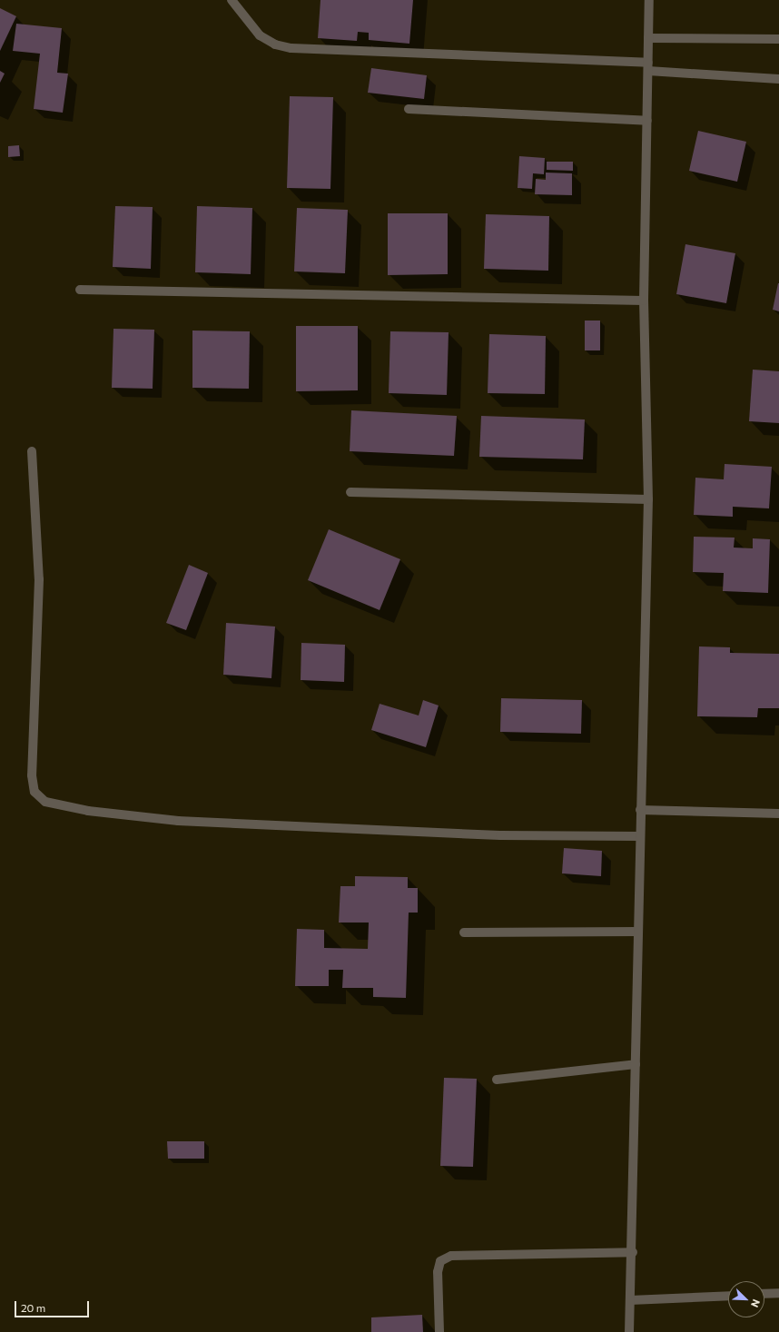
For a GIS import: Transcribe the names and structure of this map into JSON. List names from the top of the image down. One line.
{"scale_bar":"20 m","north":"bottom right"}
